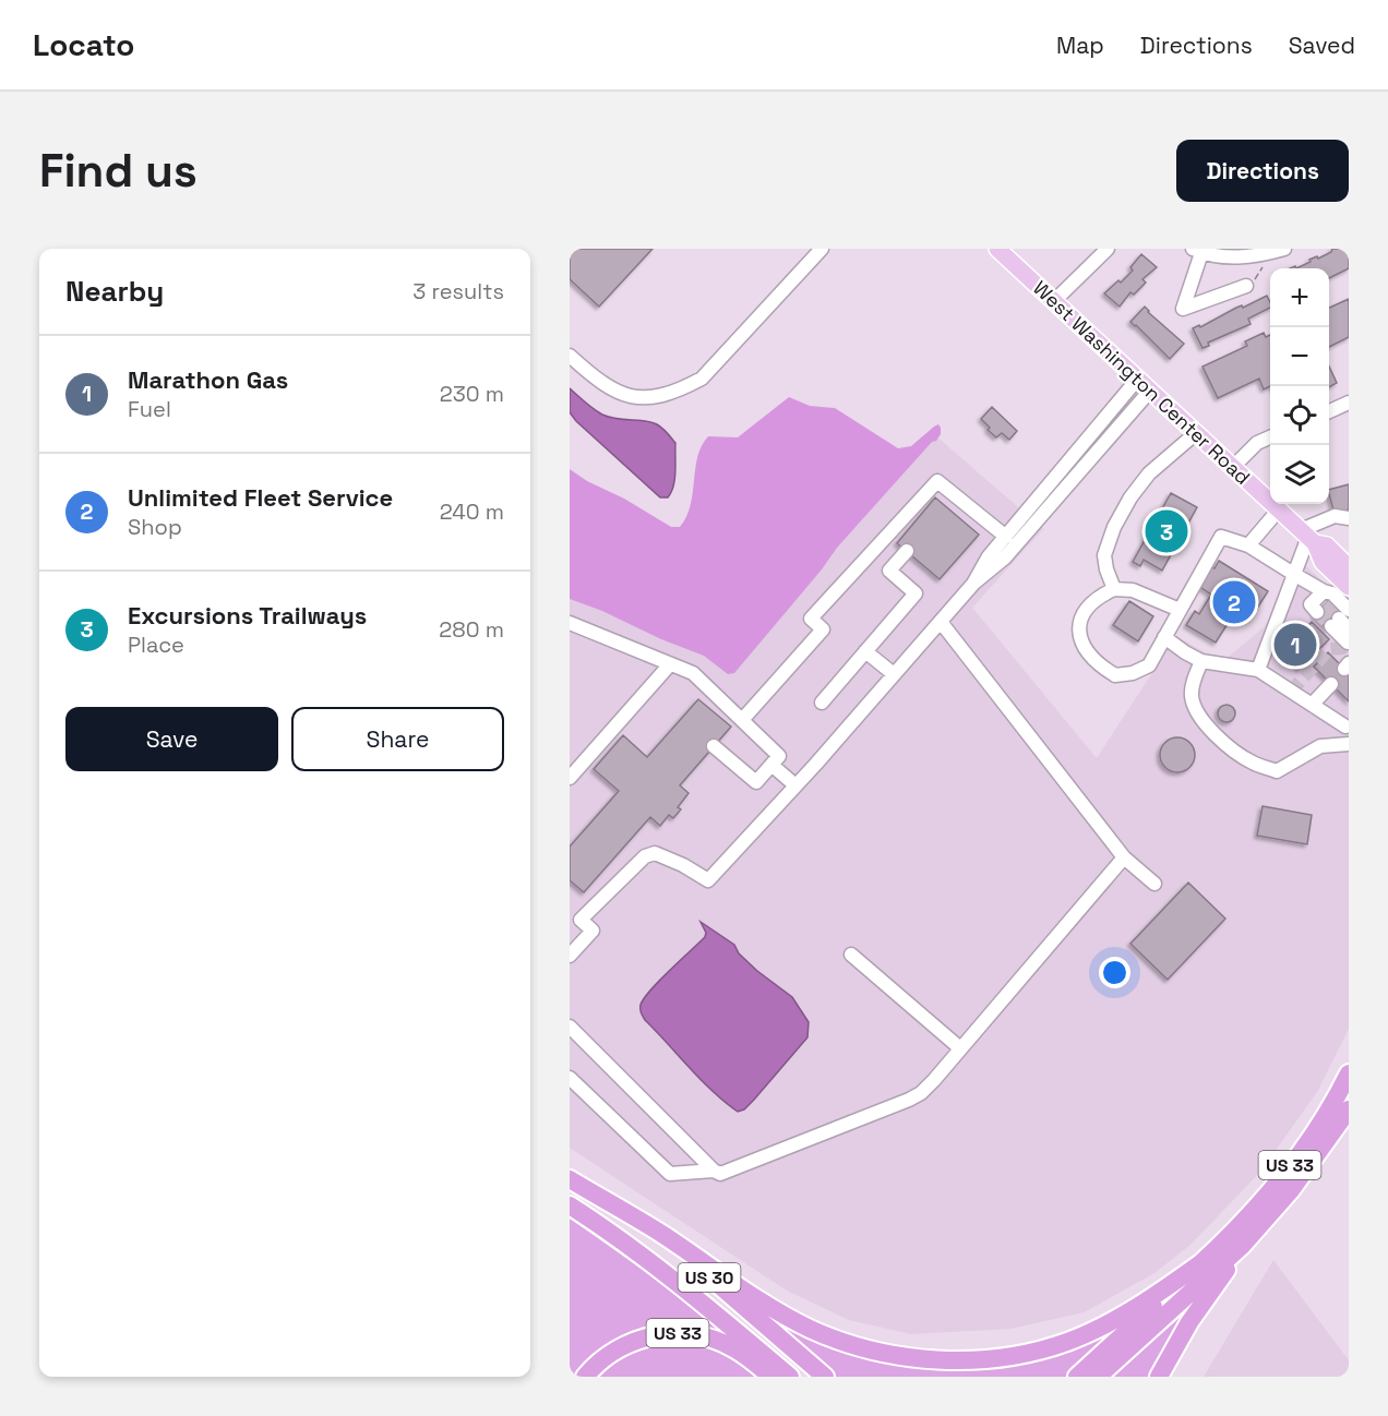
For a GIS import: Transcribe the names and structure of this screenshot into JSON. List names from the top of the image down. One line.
{"streets":{"highway":["US 33","US 30"],"main road":["West Washington Center Road"]},"page":{"header":"Locato","nav":["Map","Directions","Saved"],"buttons":["Directions",["Save","Share"]],"title":"Find us","heading":["Nearby","3 results"],"map_buttons":["+","−"],"list":[{"mark":"1","name":"Marathon Gas","note":"Fuel","value":"230 m"},{"mark":"2","name":"Unlimited Fleet Service","note":"Shop","value":"240 m"},{"mark":"3","name":"Excursions Trailways","note":"Place","value":"280 m"}],"pins":["3","2","1"]}}
